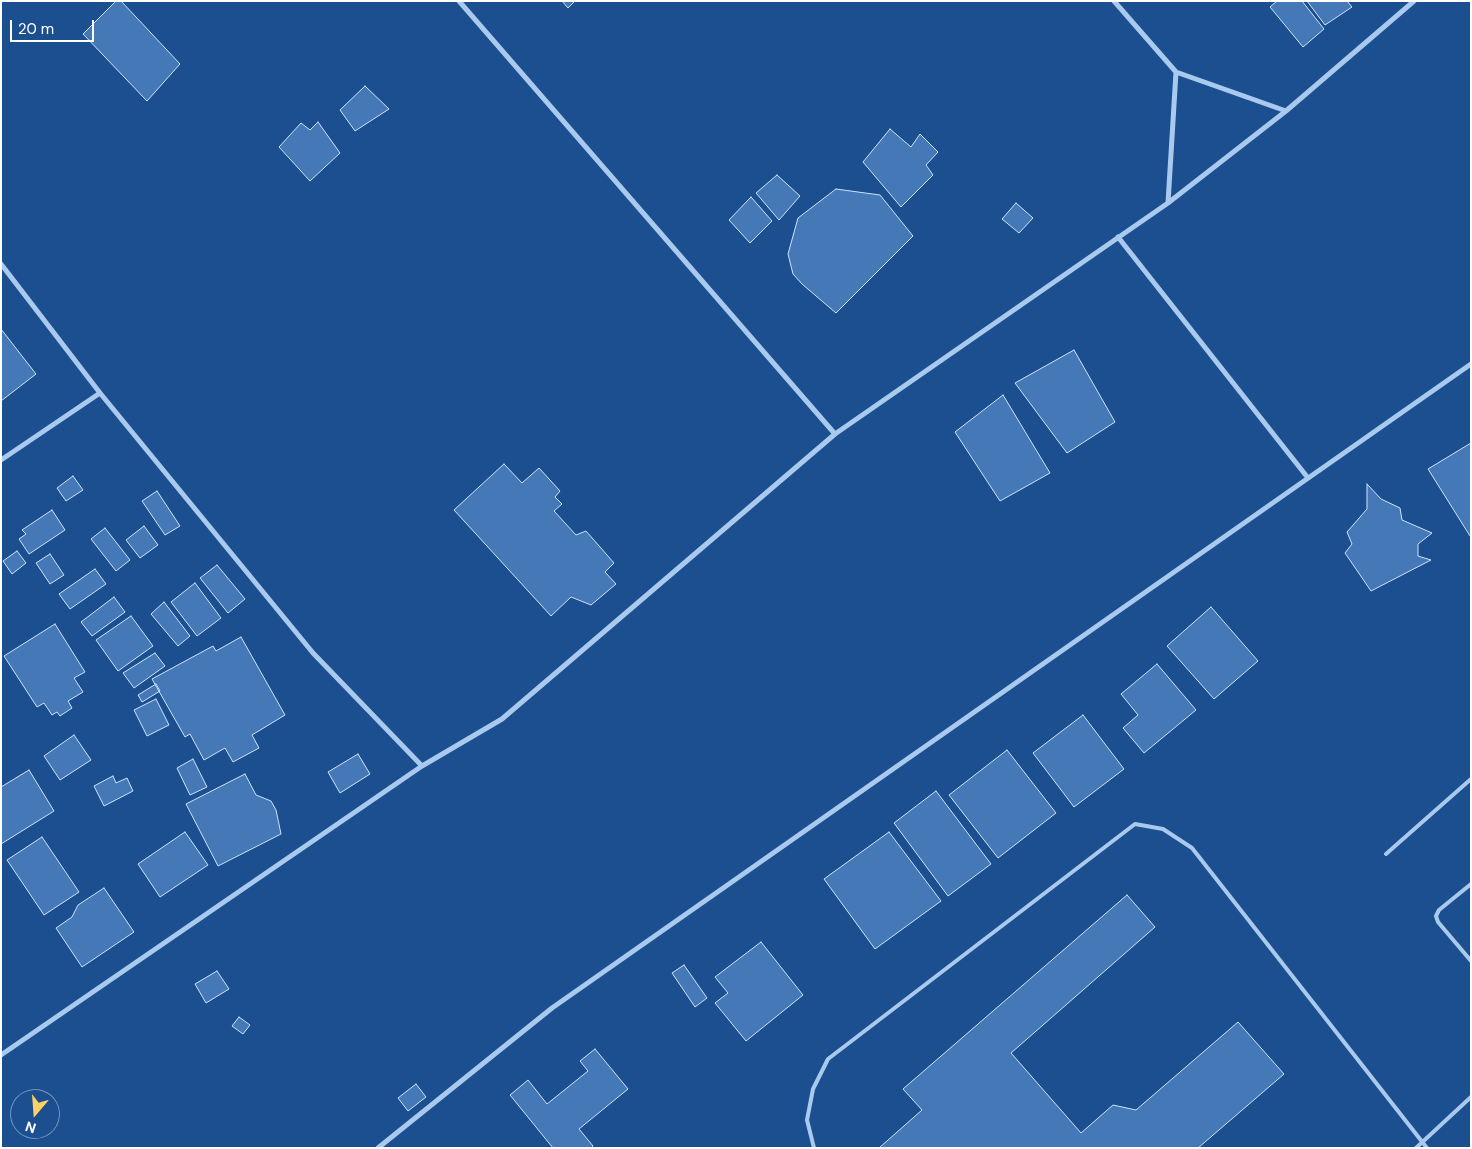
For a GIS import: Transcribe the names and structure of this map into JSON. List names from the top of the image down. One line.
{"scale_bar":"20 m","north":"bottom"}
